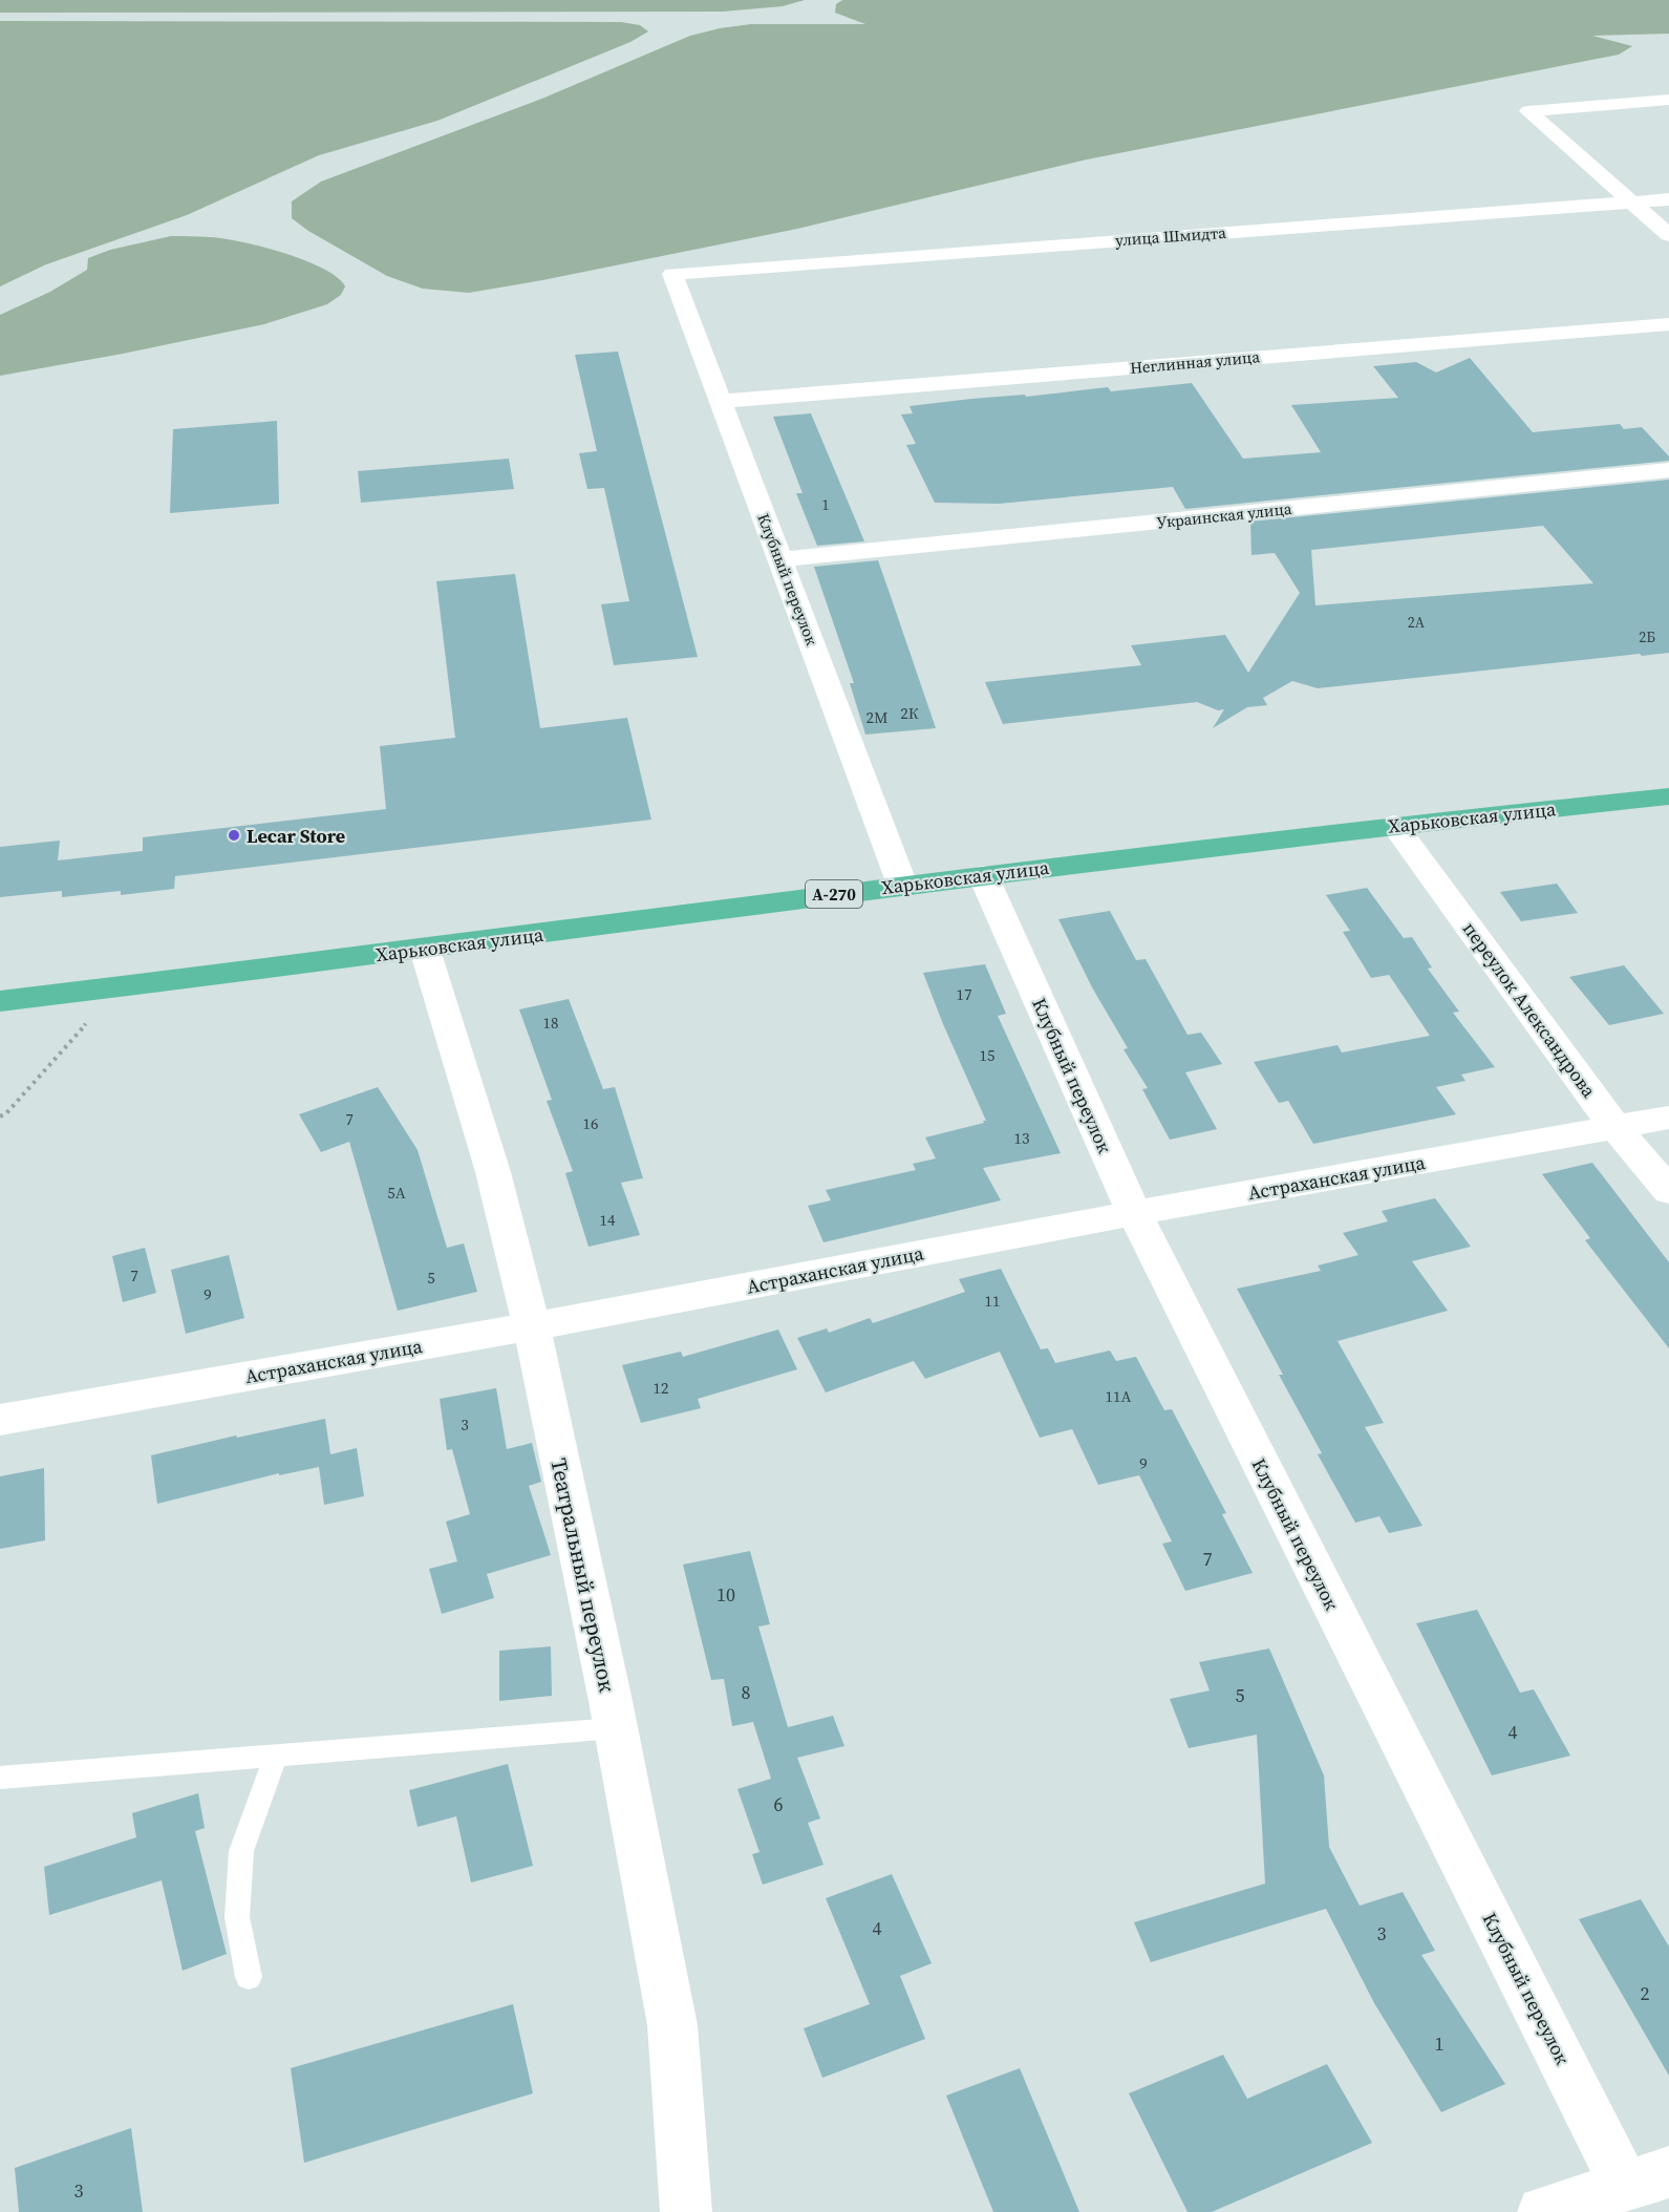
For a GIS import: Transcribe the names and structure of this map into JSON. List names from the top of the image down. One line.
{"streets":{"highway":["Харьковская улица","А-270"],"street":["улица Шмидта","Неглинная улица","Украинская улица","Клубный переулок","переулок Александрова","Астраханская улица","Театральный переулок"]},"crossings":[["улица Шмидта","Клубный переулок"],["Неглинная улица","Клубный переулок"],["Украинская улица","Клубный переулок"],["Клубный переулок","Харьковская улица"],["Клубный переулок","Астраханская улица"],["Харьковская улица","переулок Александрова"],["Харьковская улица","Театральный переулок"],["переулок Александрова","Астраханская улица"],["Астраханская улица","Театральный переулок"]],"places":["Lecar Store"],"house_numbers":["1","2А","2Б","2К","2М","17","18","15","7","16","13","5А","14","7","5","9","11","12","11А","3","9","7","10","8","5","4","6","4","3","2","1","3"]}
